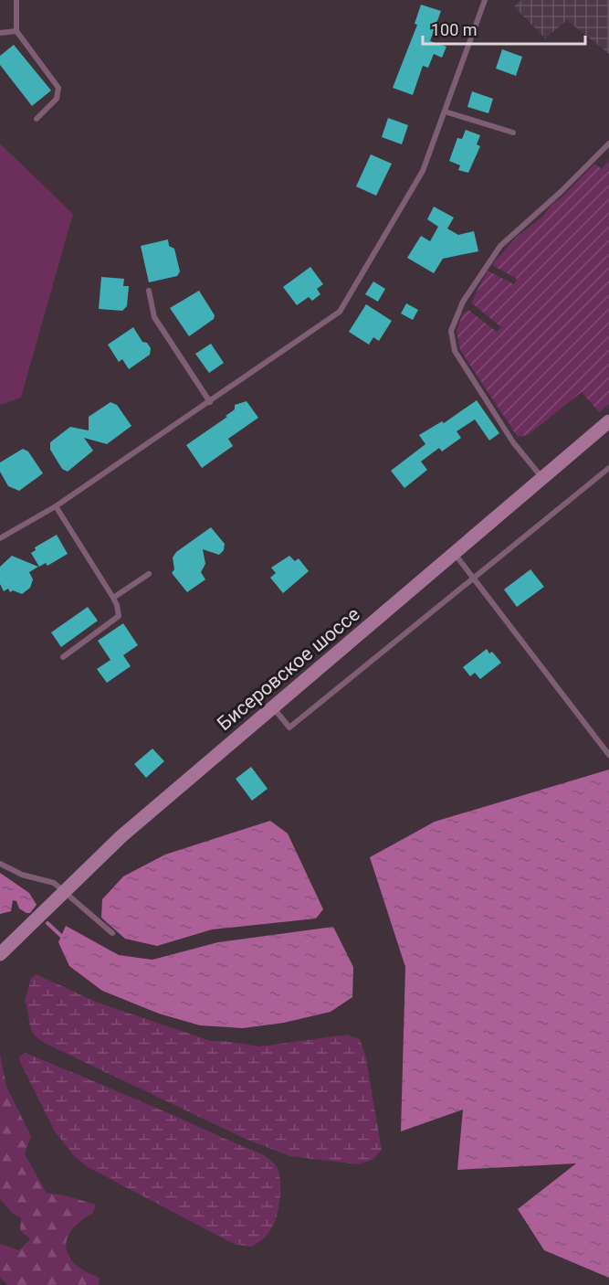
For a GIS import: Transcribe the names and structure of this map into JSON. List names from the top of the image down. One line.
{"streets":{"main road":["Бисеровское шоссе"]},"scale_bar":"100 m"}
